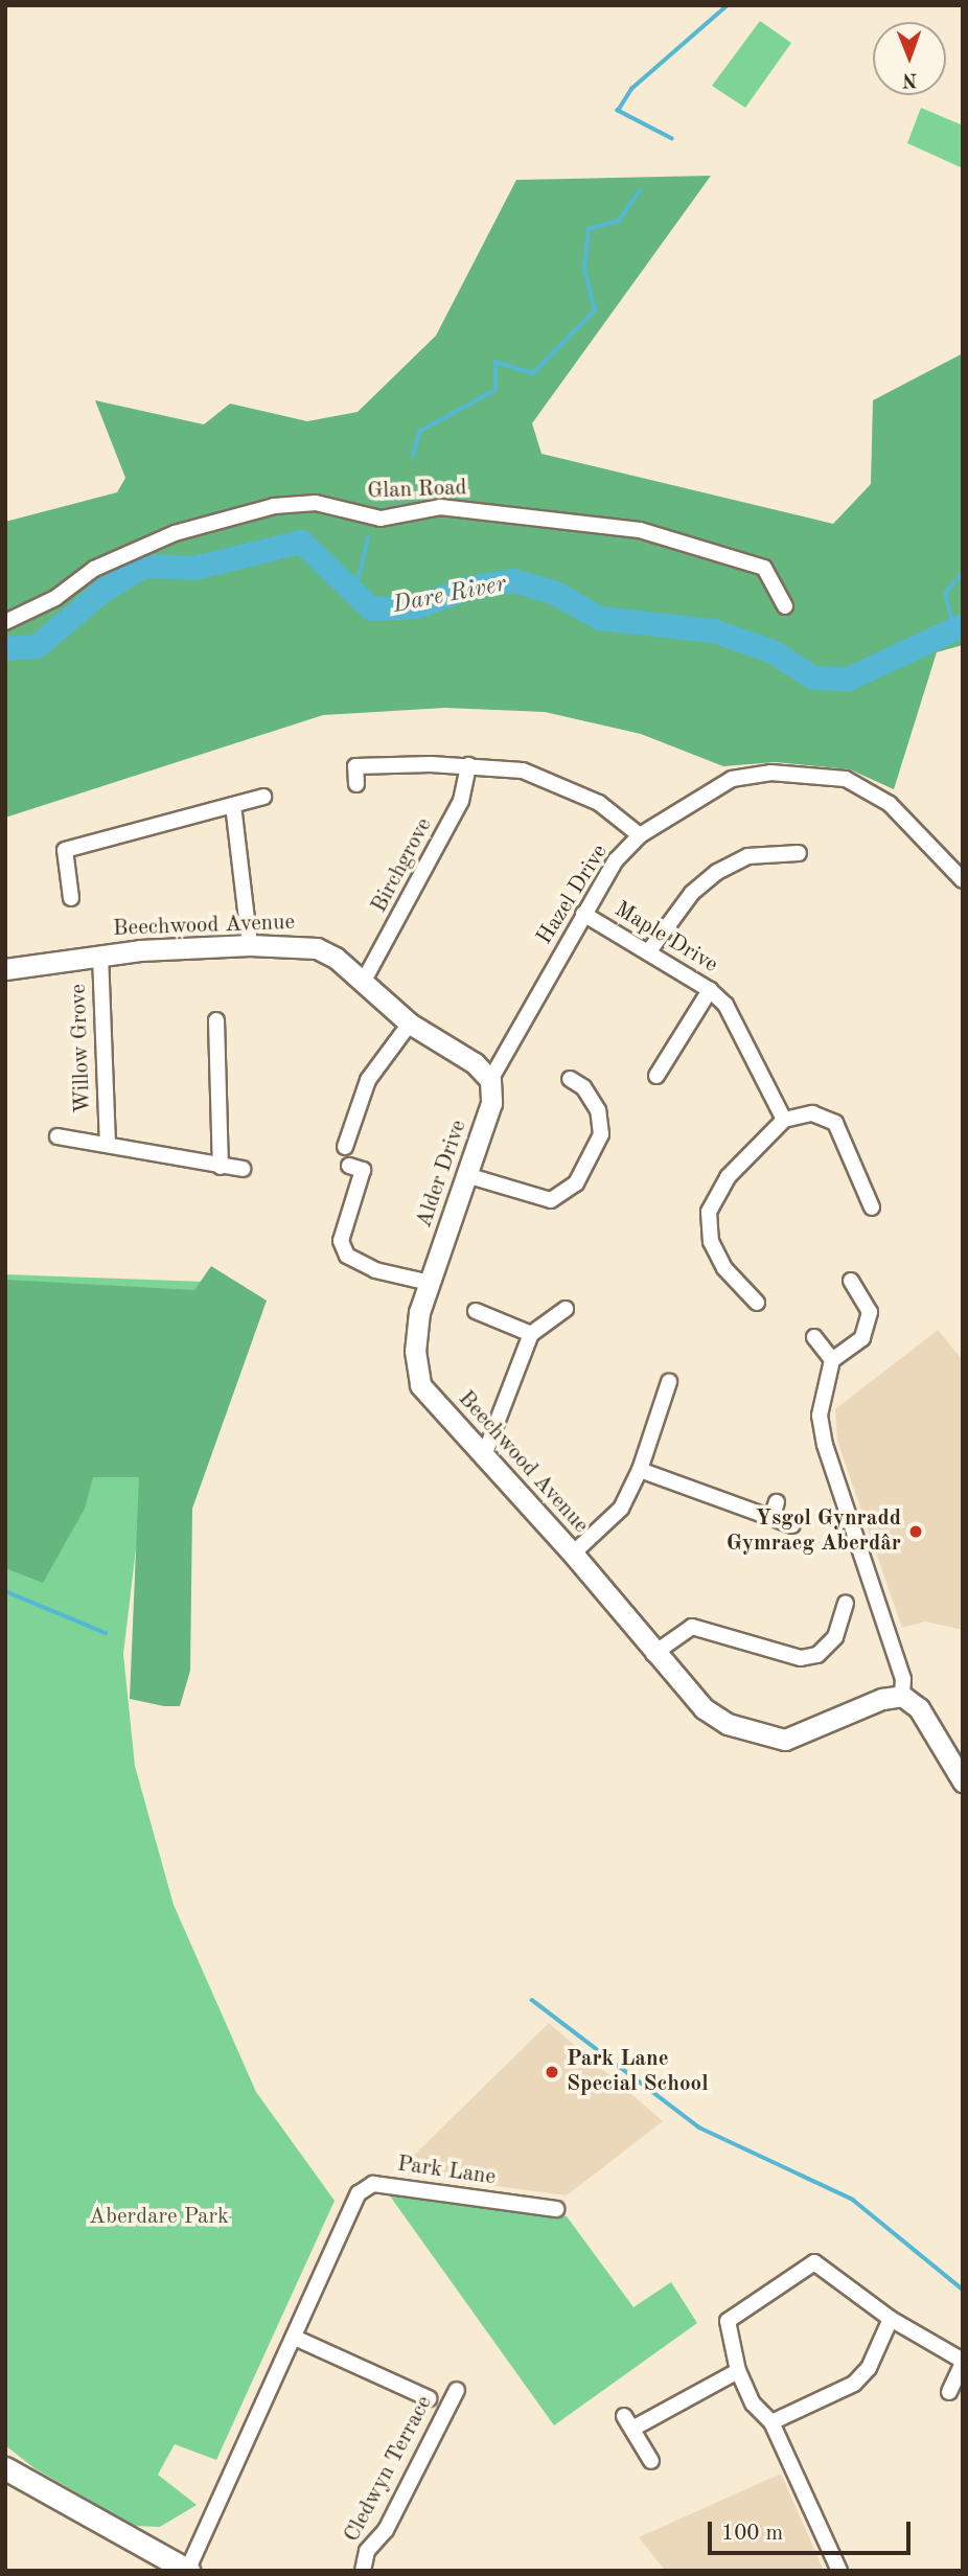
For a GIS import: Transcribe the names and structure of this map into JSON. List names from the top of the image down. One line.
{"streets":{"street":["Glan Road","Birchgrove","Hazel Drive","Beechwood Avenue","Maple Drive","Willow Grove","Alder Drive","Park Lane","Cledwyn Terrace"]},"crossings":[["Birchgrove","Beechwood Avenue"],["Hazel Drive","Beechwood Avenue"],["Hazel Drive","Maple Drive"],["Hazel Drive","Alder Drive"],["Beechwood Avenue","Willow Grove"],["Beechwood Avenue","Alder Drive"]],"water":["Dare River"],"parks":["Aberdare Park"],"places":["Ysgol Gynradd Gymraeg Aberdâr","Park Lane Special School"],"scale_bar":"100 m","north":"bottom"}
